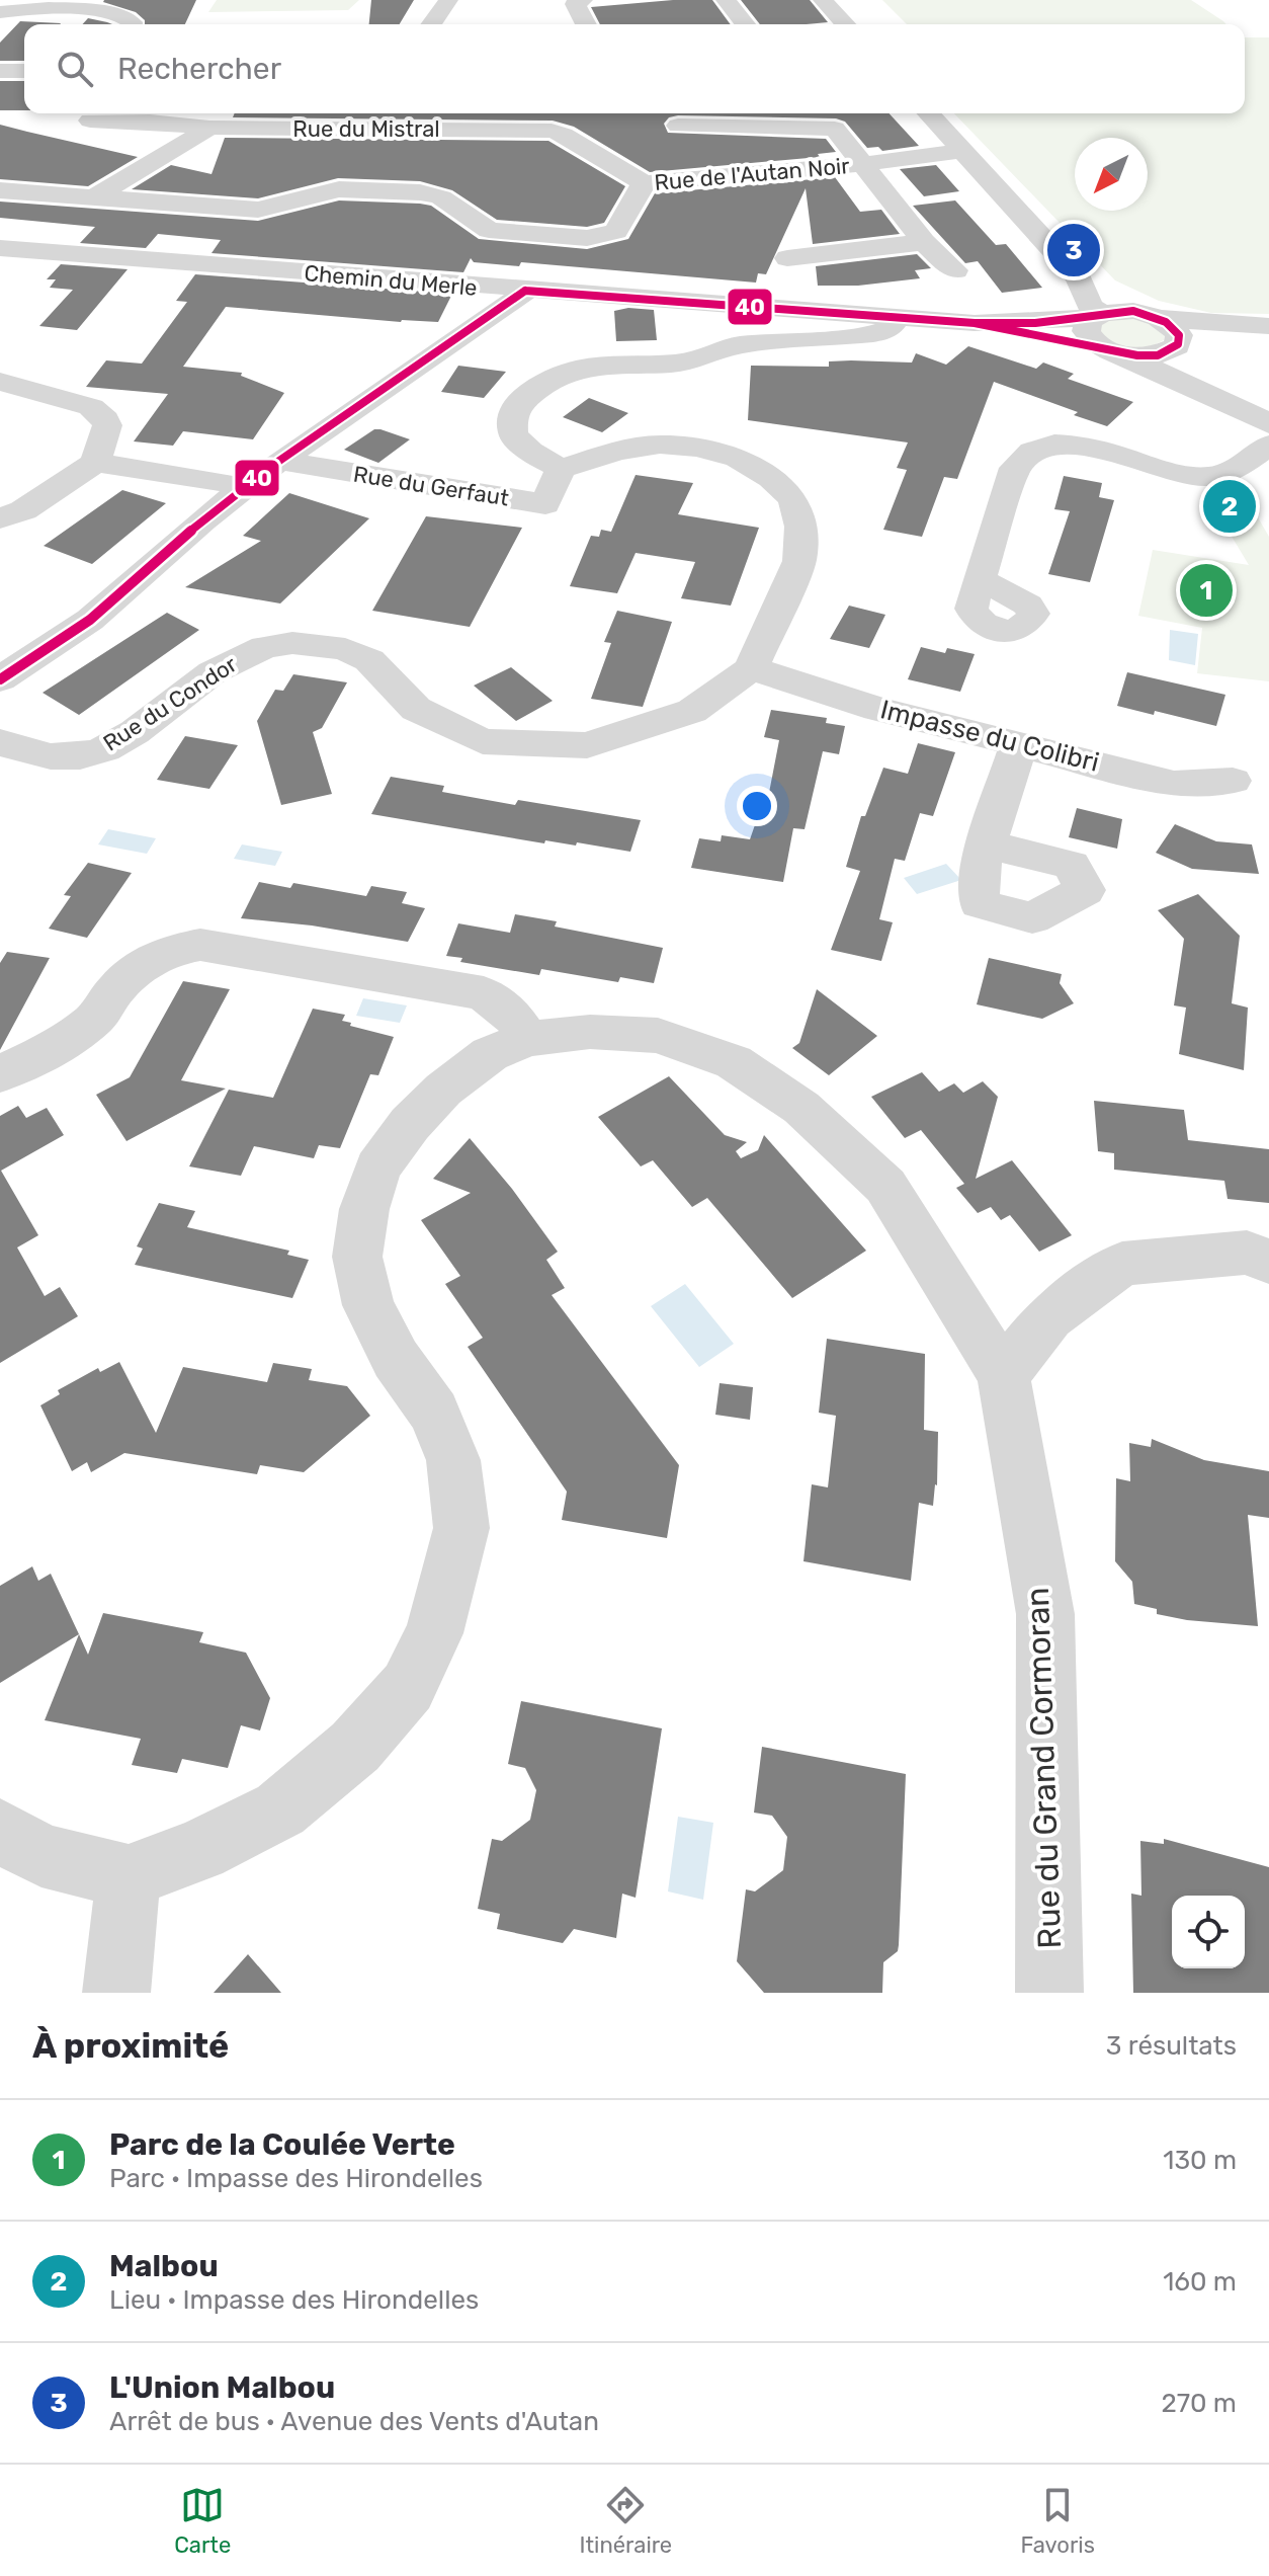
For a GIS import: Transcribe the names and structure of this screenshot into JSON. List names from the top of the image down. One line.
{"streets":{"street":["Rue du Mistral","Rue de l'Autan Noir","Chemin du Merle","Rue du Gerfaut","Rue du Condor","Impasse du Colibri","Rue du Grand Cormoran"]},"crossings":[["Rue du Mistral","Rue de l'Autan Noir"],["Rue du Gerfaut","Rue du Condor"],["Rue du Condor","Impasse du Colibri"]],"lines":["transit line 40"],"north":"bottom left","page":{"search":"Rechercher","pins":["3","2","1"],"heading":["À proximité","3 résultats"],"list":[{"mark":"1","name":"Parc de la Coulée Verte","note":"Parc · Impasse des Hirondelles","value":"130 m"},{"mark":"2","name":"Malbou","note":"Lieu · Impasse des Hirondelles","value":"160 m"},{"mark":"3","name":"L'Union Malbou","note":"Arrêt de bus · Avenue des Vents d'Autan","value":"270 m"}],"nav":["Carte","Itinéraire","Favoris"]}}
